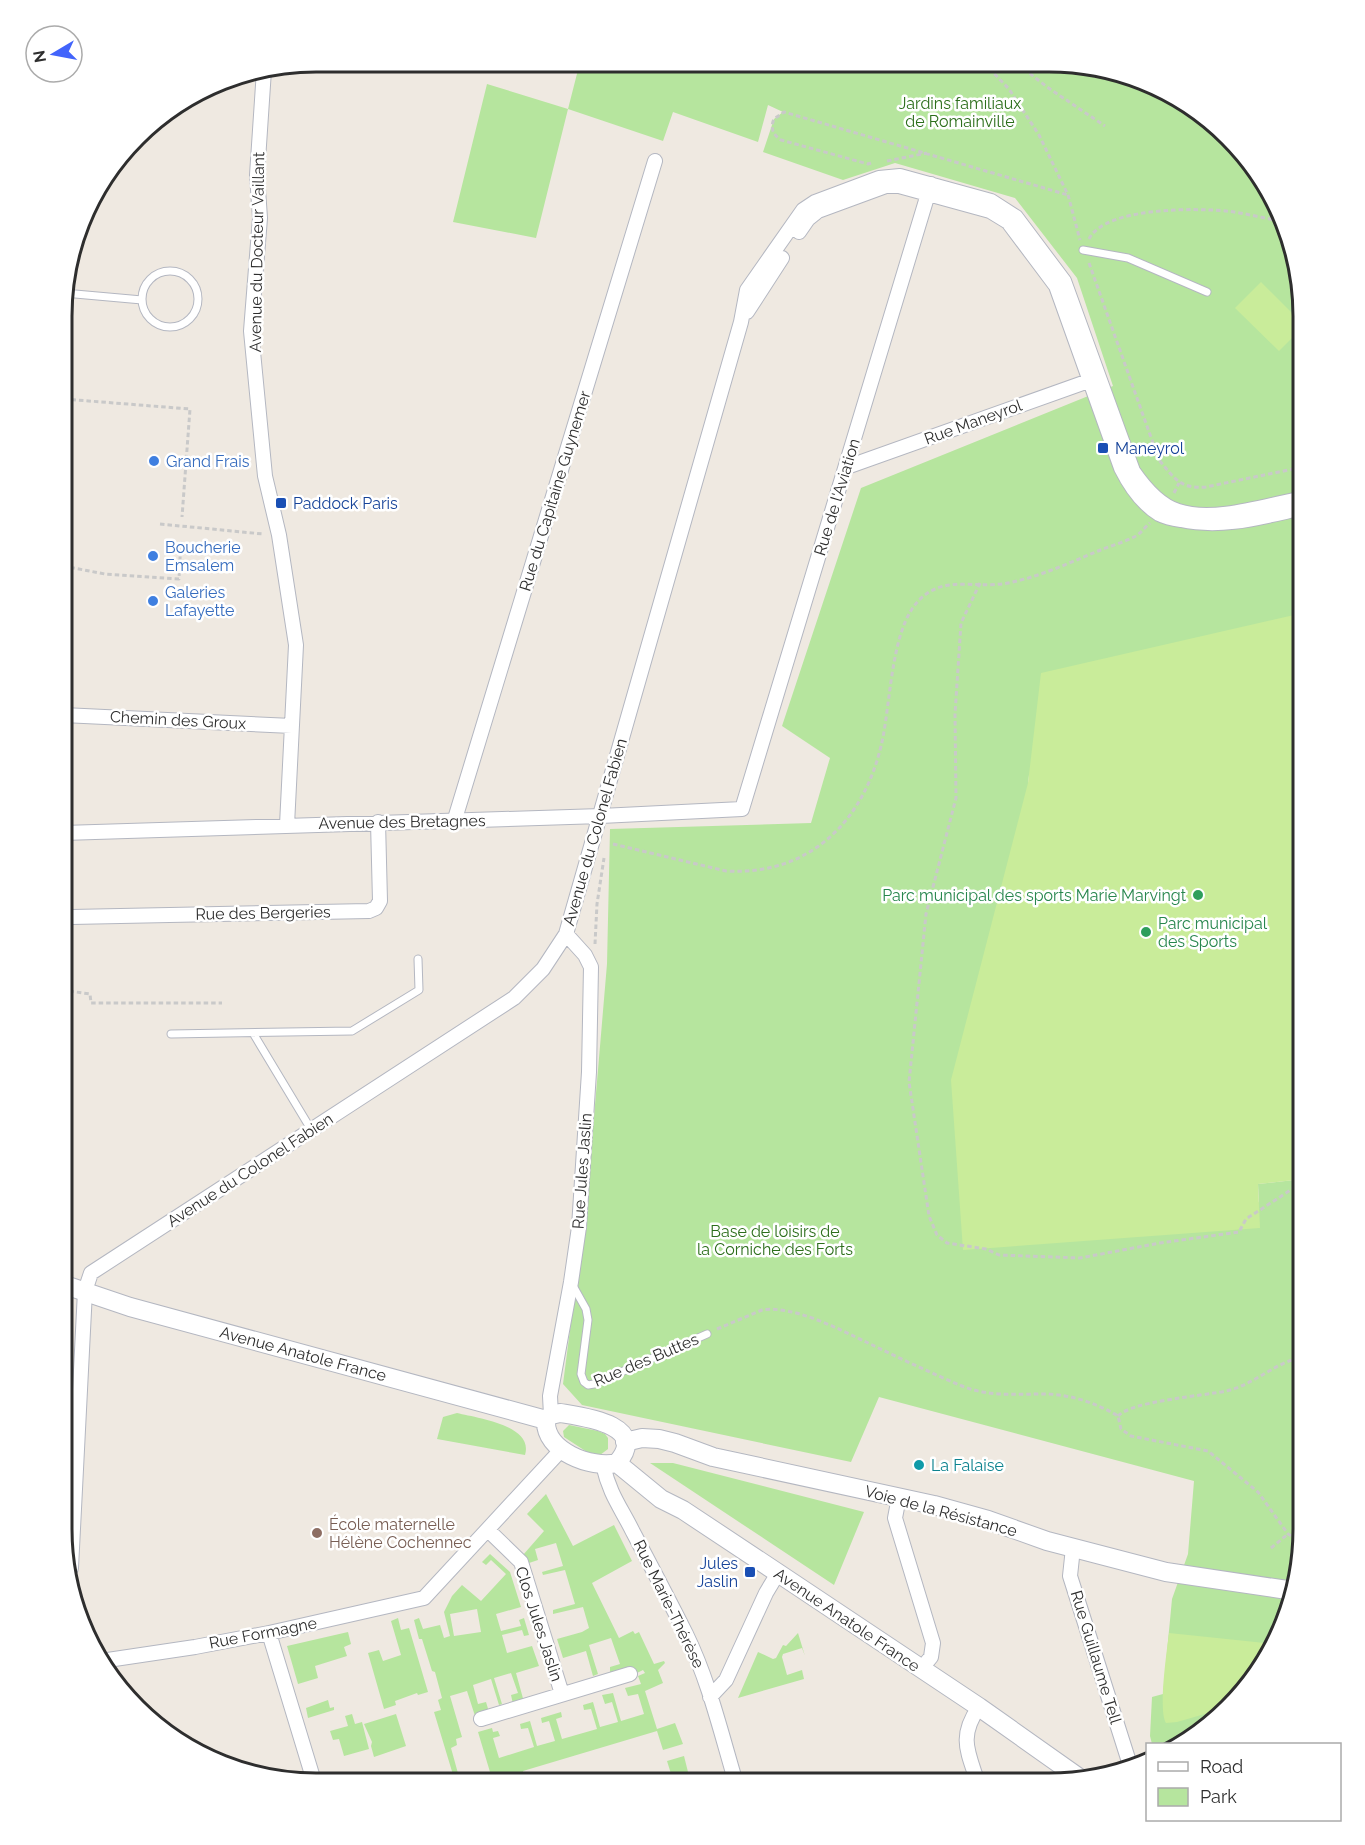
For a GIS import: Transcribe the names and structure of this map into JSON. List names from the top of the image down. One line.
{"streets":{"street":["Avenue du Docteur Vaillant","Rue Maneyrol","Rue du Capitaine Guynemer","Rue de l'Aviation","Chemin des Groux","Avenue des Bretagnes","Avenue du Colonel Fabien","Rue des Bergeries","Rue Jules Jaslin","Avenue Anatole France","Voie de la Résistance","Rue Marie-Thérèse","Clos Jules Jaslin","Rue Formagne","Rue Guillaume Tell"],"lane":["Rue des Buttes"]},"crossings":[["Avenue du Docteur Vaillant","Chemin des Groux"],["Avenue du Docteur Vaillant","Avenue des Bretagnes"],["Rue Maneyrol","Rue de l'Aviation"],["Rue Maneyrol","Avenue du Colonel Fabien"],["Rue du Capitaine Guynemer","Avenue des Bretagnes"],["Rue de l'Aviation","Avenue des Bretagnes"],["Rue de l'Aviation","Avenue du Colonel Fabien"],["Avenue des Bretagnes","Avenue du Colonel Fabien"],["Avenue des Bretagnes","Rue des Bergeries"],["Avenue du Colonel Fabien","Avenue Anatole France"],["Rue Jules Jaslin","Avenue Anatole France"],["Rue Jules Jaslin","Rue des Buttes"],["Avenue Anatole France","Voie de la Résistance"],["Avenue Anatole France","Rue Marie-Thérèse"],["Voie de la Résistance","Rue Guillaume Tell"],["Clos Jules Jaslin","Rue Formagne"]],"parks":["Jardins familiaux de Romainville","Base de loisirs de la Corniche des Forts"],"places":{"transit":["Maneyrol","Paddock Paris","Jules Jaslin"],"other":["Grand Frais","Boucherie Emsalem","Galeries Lafayette","Parc municipal des sports Marie Marvingt","Parc municipal des Sports","La Falaise","École maternelle Hélène Cochennec"]},"legend":["Road","Park"],"north":"left"}
